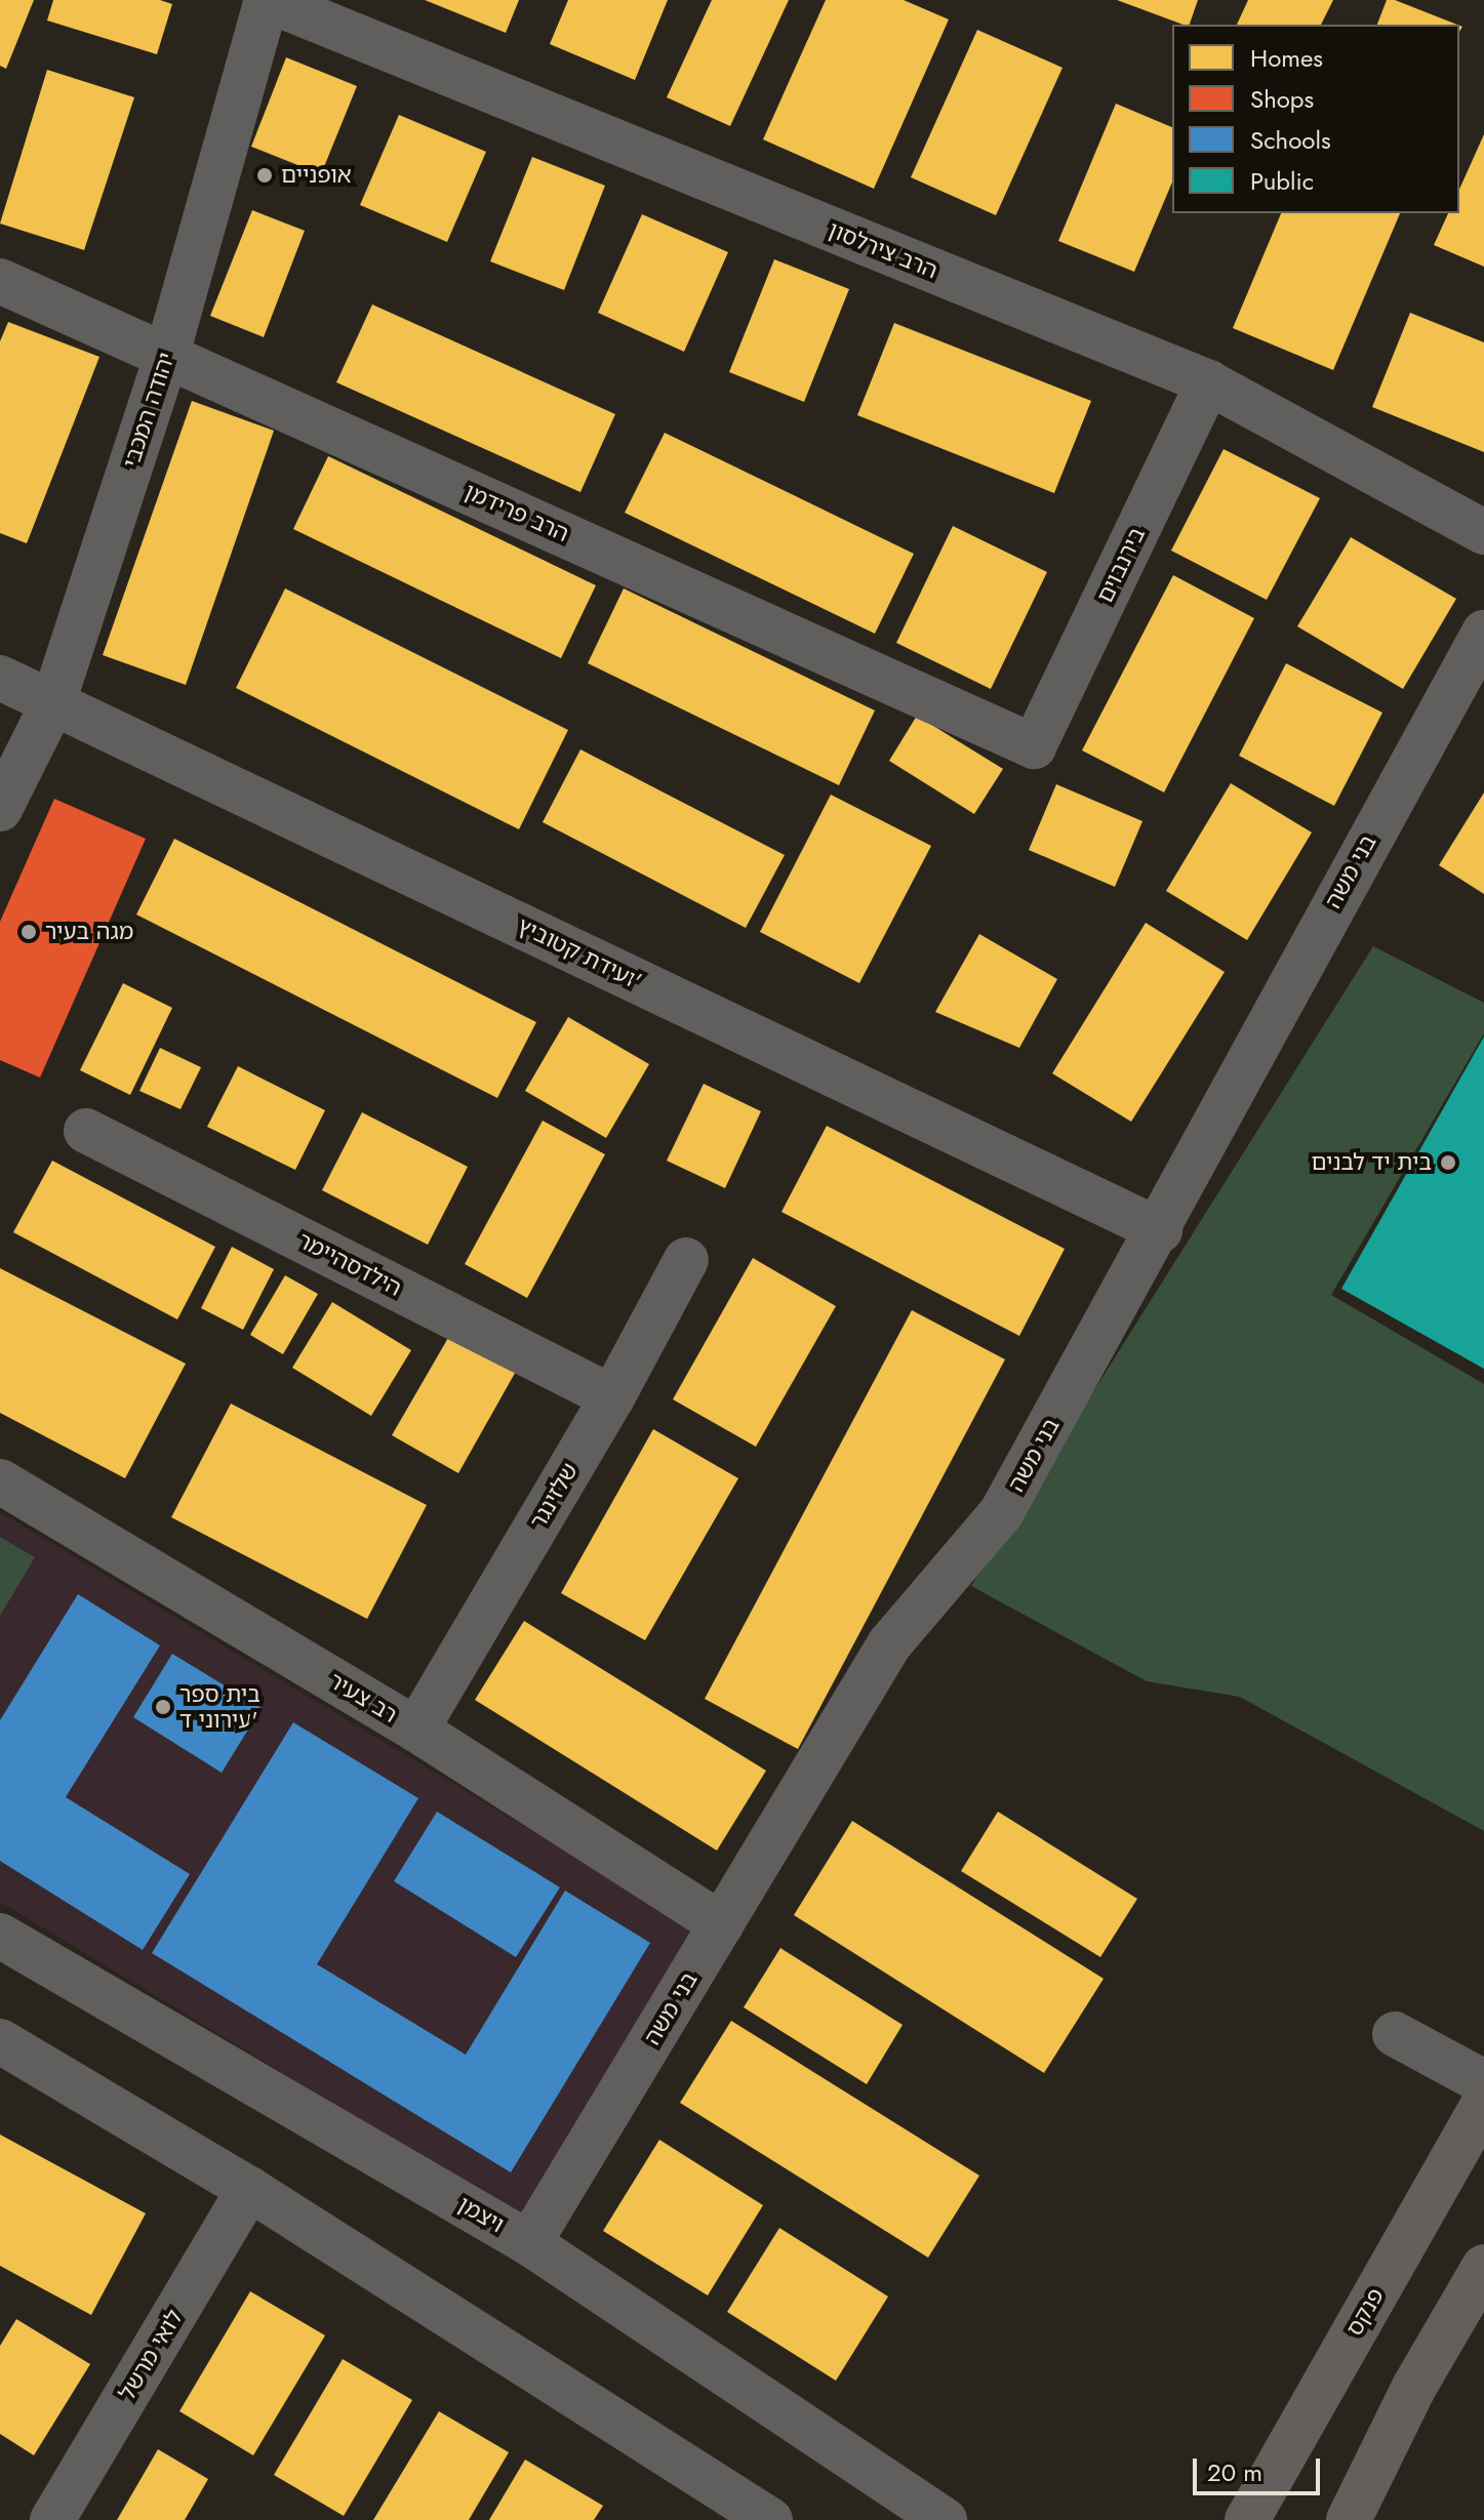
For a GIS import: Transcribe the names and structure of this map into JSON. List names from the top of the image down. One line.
{"streets":{"main road":["פנקס"],"street":["הרב צירלסון","יהודה המכבי","הרב פרידמן","בירנבוים","בני משה","ועידת קטוביץ'","הילדסהיימר","שלזינגר","רב צעיר","ויצמן","לואי מרשל"]},"crossings":[["הרב צירלסון","יהודה המכבי"],["הרב צירלסון","בירנבוים"],["יהודה המכבי","הרב פרידמן"],["יהודה המכבי","ועידת קטוביץ'"],["הרב פרידמן","בירנבוים"],["בני משה","ועידת קטוביץ'"],["בני משה","רב צעיר"],["בני משה","ויצמן"],["הילדסהיימר","שלזינגר"],["שלזינגר","רב צעיר"]],"places":["אופניים","מגה בעיר","בית יד לבנים","בית ספר עירוני ד'"],"legend":["Homes","Shops","Schools","Public"],"scale_bar":"20 m"}
